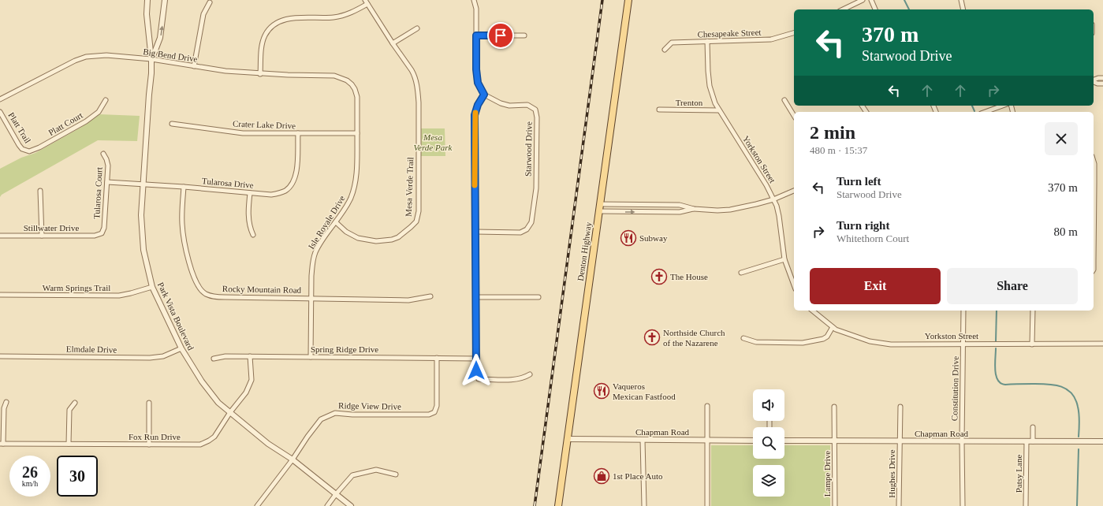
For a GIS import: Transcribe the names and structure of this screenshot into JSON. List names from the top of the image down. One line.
{"streets":{"main road":["Denton Highway"],"street":["Chesapeake Street","Big Bend Drive","Trenton","Platt Court","Crater Lake Drive","Platt Trail","Starwood Drive","Yorkston Street","Tularosa Drive","Mesa Verde Trail","Tularosa Court","Isle Royale Drive","Stillwater Drive","Warm Springs Trail","Rocky Mountain Road","Park Vista Boulevard","Elmdale Drive","Spring Ridge Drive","Constitution Drive","Ridge View Drive","Chapman Road","Fox Run Drive","Lampe Drive","Hughes Drive","Patsy Lane"]},"crossings":[["Chesapeake Street","Yorkston Street"],["Big Bend Drive","Isle Royale Drive"],["Big Bend Drive","Park Vista Boulevard"],["Trenton","Yorkston Street"],["Platt Court","Platt Trail"],["Crater Lake Drive","Tularosa Drive"],["Crater Lake Drive","Isle Royale Drive"],["Yorkston Street","Constitution Drive"],["Tularosa Drive","Tularosa Court"],["Tularosa Drive","Rocky Mountain Road"],["Tularosa Drive","Park Vista Boulevard"],["Mesa Verde Trail","Isle Royale Drive"],["Tularosa Court","Stillwater Drive"],["Isle Royale Drive","Rocky Mountain Road"],["Isle Royale Drive","Spring Ridge Drive"],["Denton Highway","Chapman Road"],["Warm Springs Trail","Park Vista Boulevard"],["Park Vista Boulevard","Elmdale Drive"],["Park Vista Boulevard","Ridge View Drive"],["Park Vista Boulevard","Fox Run Drive"],["Spring Ridge Drive","Ridge View Drive"],["Spring Ridge Drive","Fox Run Drive"],["Constitution Drive","Chapman Road"],["Chapman Road","Lampe Drive"],["Chapman Road","Hughes Drive"],["Chapman Road","Patsy Lane"]],"parks":["Mesa Verde Park"],"places":{"restaurant":["Subway","Vaqueros Mexican Fastfood"],"church":["The House","Northside Church of the Nazarene"],"shop":["1st Place Auto"]},"page":{"turn":["370 m","Starwood Drive"],"heading":["2 min","480 m · 15:37"],"list":[{"name":"Turn left","note":"Starwood Drive","value":"370 m"},{"name":"Turn right","note":"Whitethorn Court","value":"80 m"}],"buttons":["Exit","Share"],"speed":"26 km/h","limit":"30"}}
